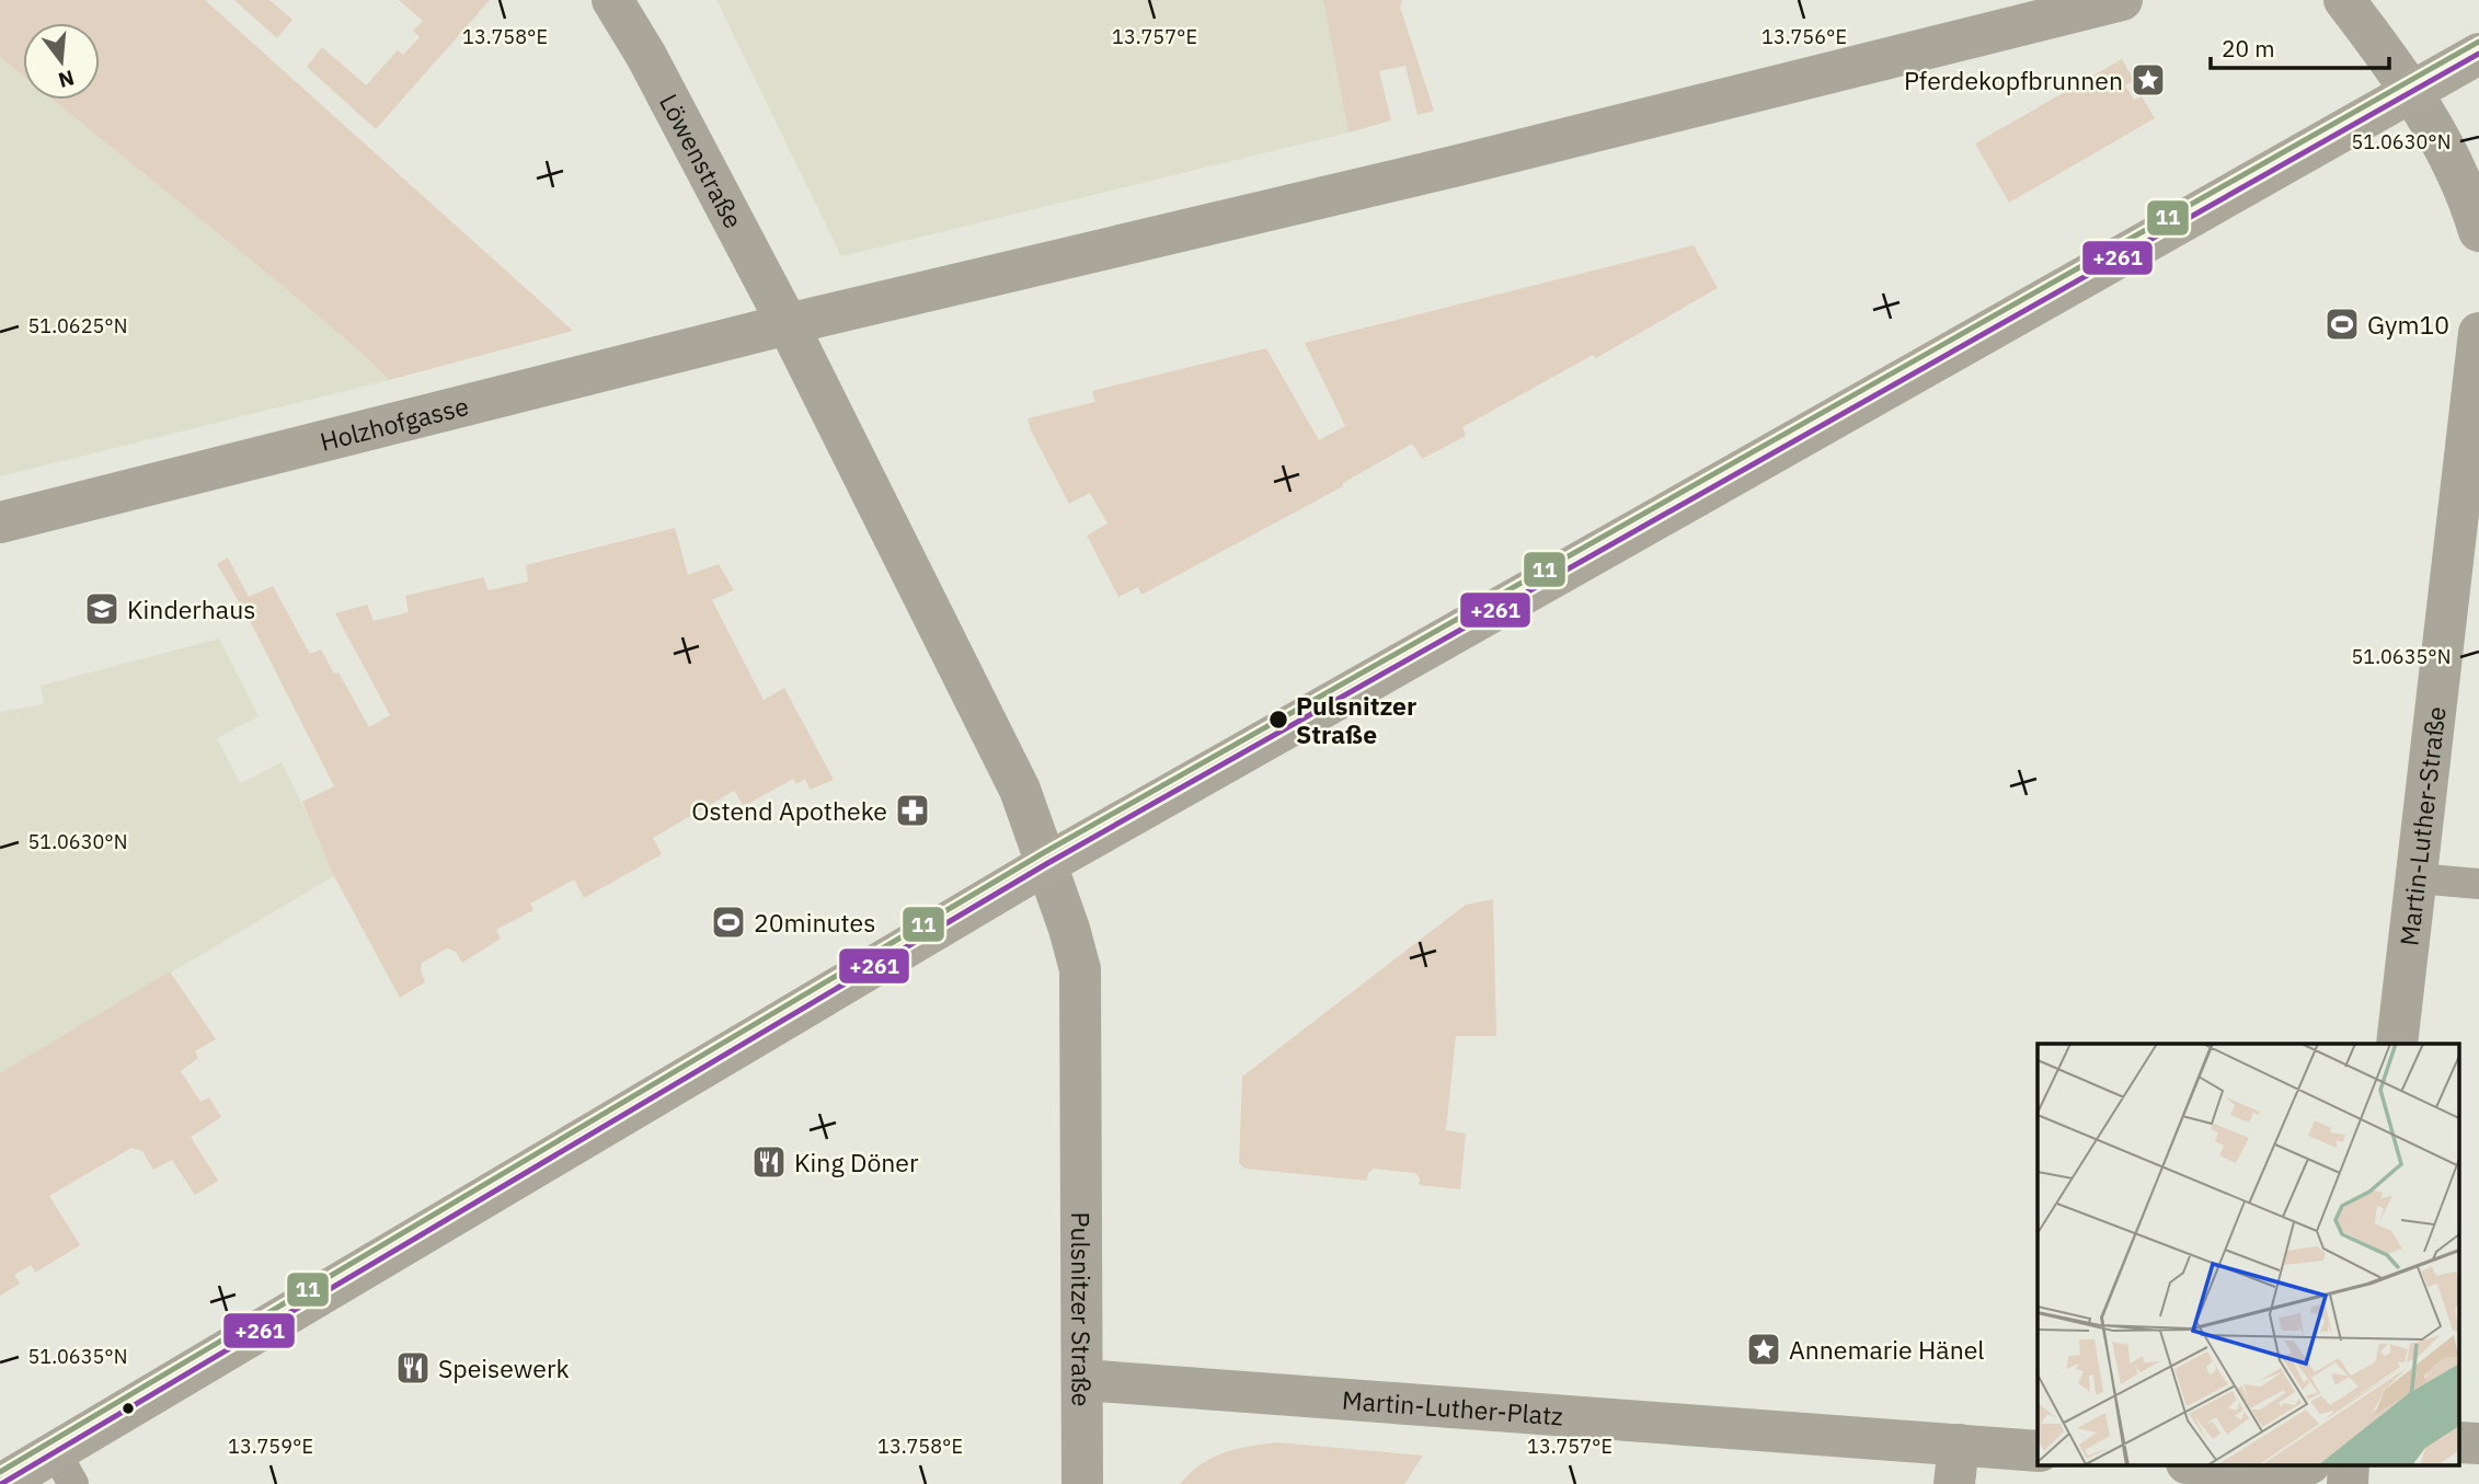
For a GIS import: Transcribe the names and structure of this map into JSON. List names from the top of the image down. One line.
{"streets":{"street":["Löwenstraße","Holzhofgasse","Martin-Luther-Straße","Pulsnitzer Straße","Martin-Luther-Platz"]},"crossings":[["Löwenstraße","Holzhofgasse"],["Löwenstraße","Pulsnitzer Straße"],["Pulsnitzer Straße","Martin-Luther-Platz"]],"places":{"place":["Pferdekopfbrunnen","Annemarie Hänel"],"sports":["Gym10","20minutes"],"school or university":["Kinderhaus"],"other":["Pulsnitzer Straße"],"pharmacy":["Ostend Apotheke"],"restaurant":["King Döner","Speisewerk"]},"lines":["transit line 11","transit line +261"],"scale_bar":"20 m","north":"bottom","coordinates":["13.758°E","13.757°E","13.756°E","51.0630°N","51.0625°N","51.0635°N","13.759°E"]}
